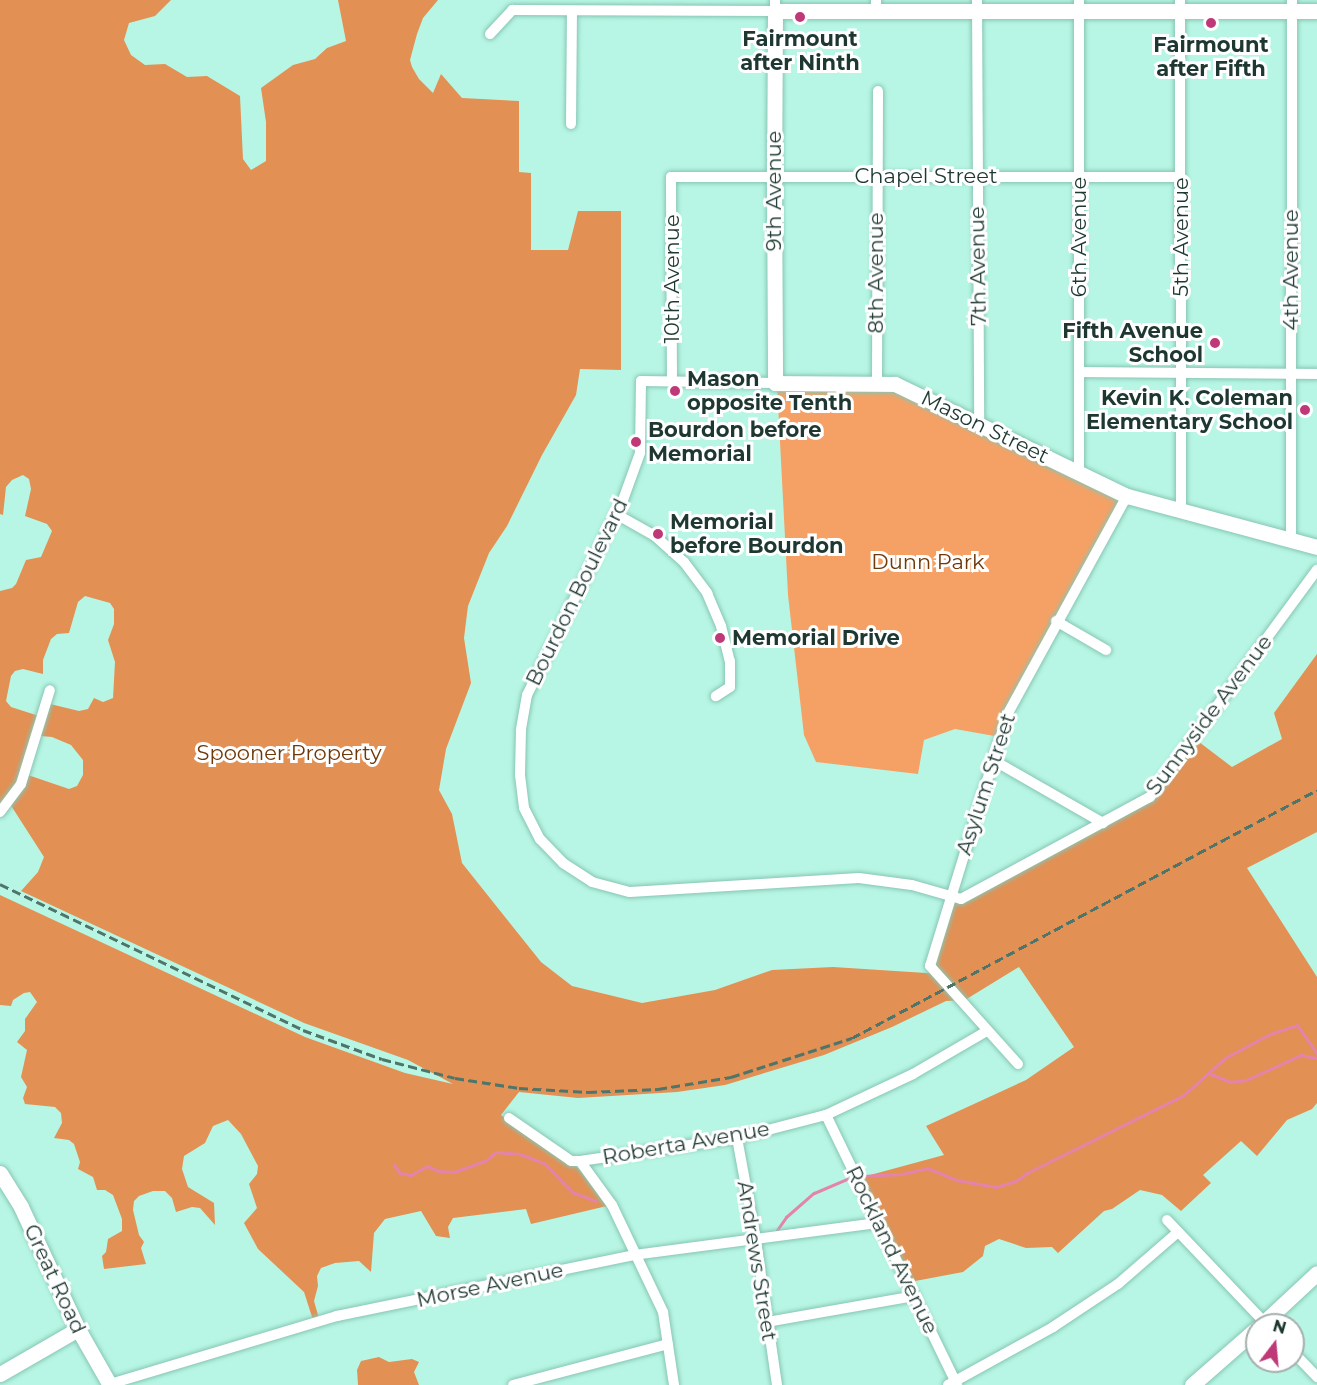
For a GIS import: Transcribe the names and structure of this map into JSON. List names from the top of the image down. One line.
{"streets":{"street":["Chapel Street","9th Avenue","6th Avenue","5th Avenue","7th Avenue","4th Avenue","8th Avenue","10th Avenue","Mason Street","Bourdon Boulevard","Sunnyside Avenue","Asylum Street","Roberta Avenue","Rockland Avenue","Andrews Street","Great Road","Morse Avenue"]},"crossings":[["Chapel Street","9th Avenue"],["Chapel Street","6th Avenue"],["Chapel Street","5th Avenue"],["Chapel Street","7th Avenue"],["Chapel Street","8th Avenue"],["Chapel Street","10th Avenue"],["9th Avenue","Mason Street"],["6th Avenue","Mason Street"],["5th Avenue","Mason Street"],["7th Avenue","Mason Street"],["4th Avenue","Mason Street"],["8th Avenue","Mason Street"],["10th Avenue","Mason Street"],["Mason Street","Bourdon Boulevard"],["Mason Street","Asylum Street"],["Bourdon Boulevard","Sunnyside Avenue"],["Bourdon Boulevard","Asylum Street"],["Sunnyside Avenue","Asylum Street"],["Asylum Street","Roberta Avenue"],["Roberta Avenue","Rockland Avenue"],["Roberta Avenue","Andrews Street"],["Rockland Avenue","Morse Avenue"],["Andrews Street","Morse Avenue"],["Great Road","Morse Avenue"]],"parks":["Dunn Park","Spooner Property"],"places":["Fairmount after Ninth","Fairmount after Fifth","Fifth Avenue School","Mason opposite Tenth","Kevin K. Coleman Elementary School","Bourdon before Memorial","Memorial before Bourdon","Memorial Drive"],"north":"top"}
